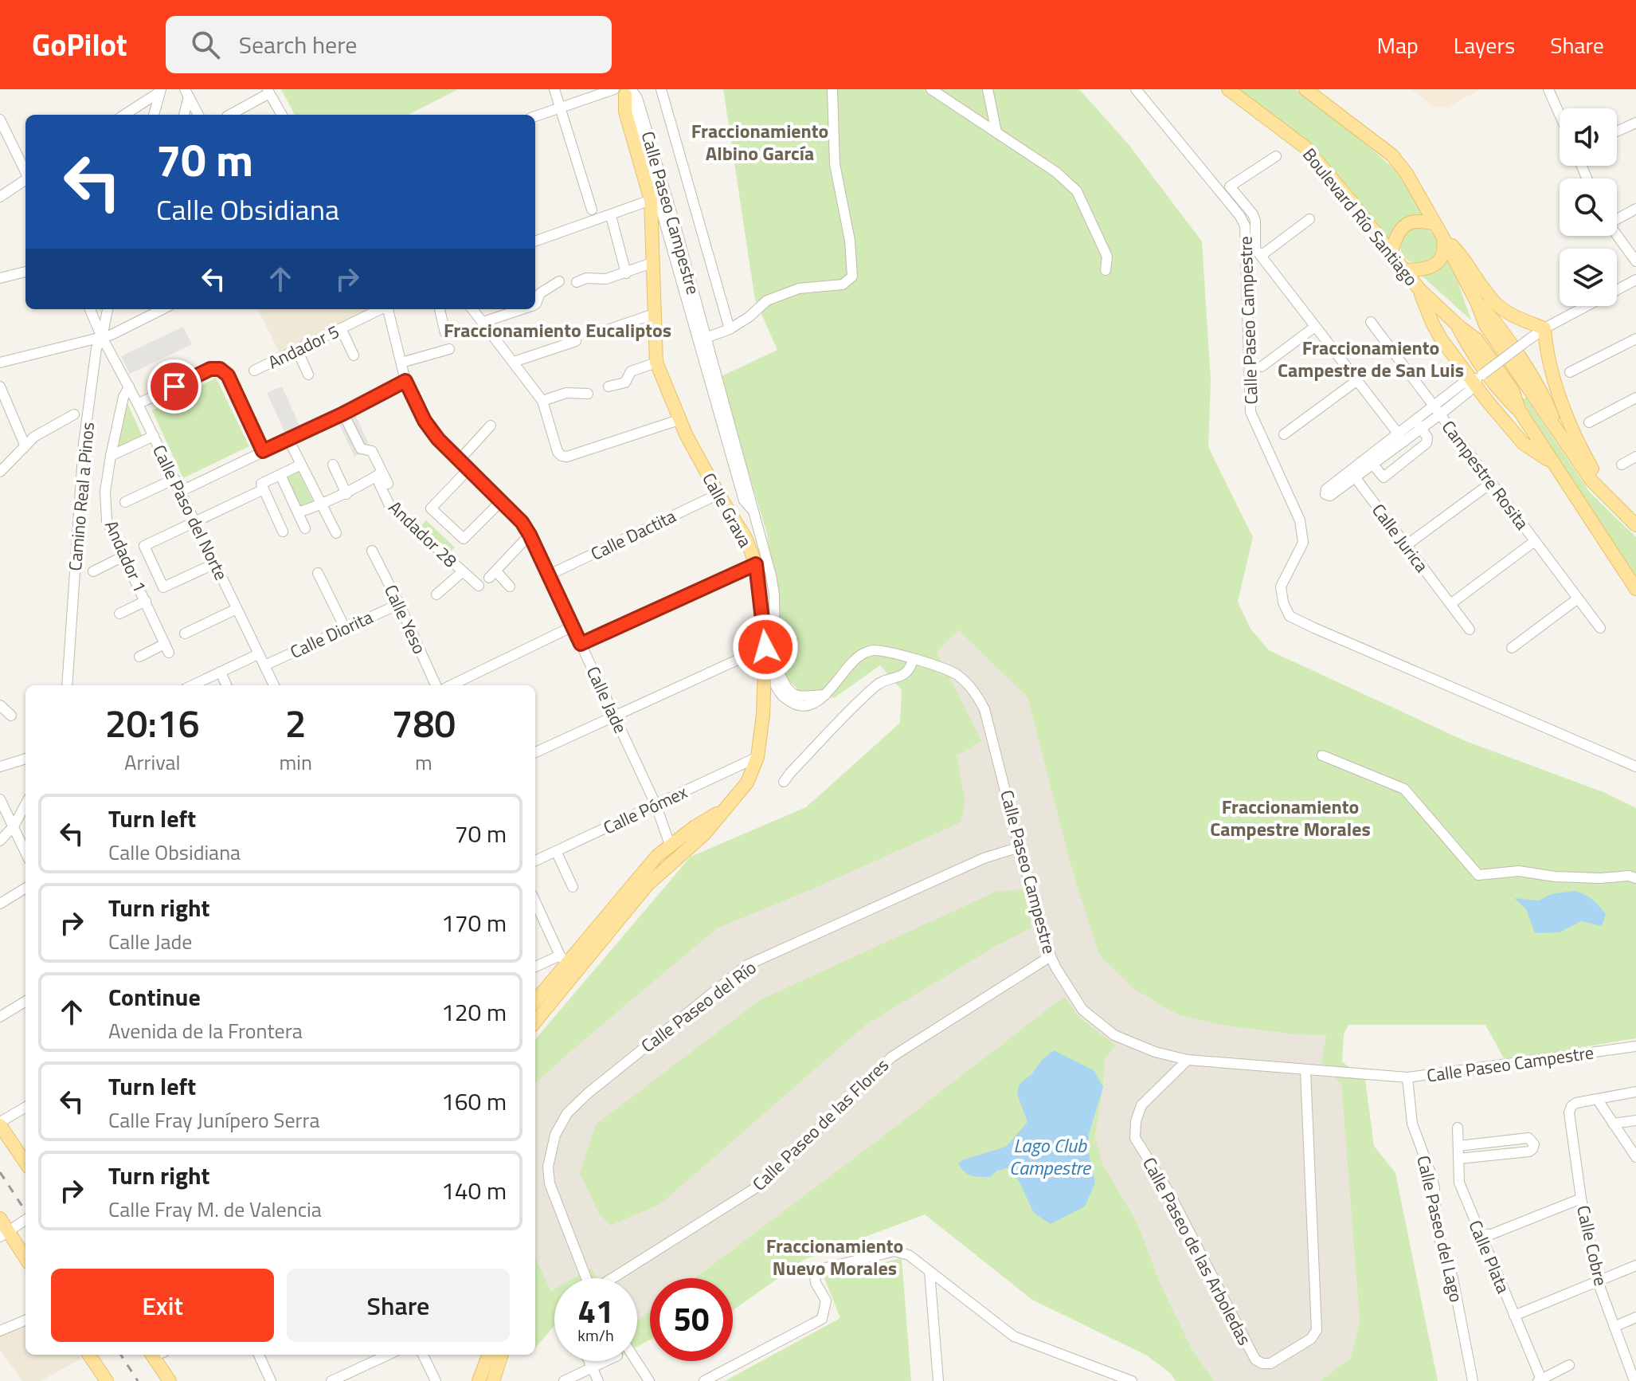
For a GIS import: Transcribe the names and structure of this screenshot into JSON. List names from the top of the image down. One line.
{"streets":{"main road":["Boulevard Río Santiago","Calle Grava"],"street":["Calle Paseo Campestre","Andador 5","Campestre Rosita","Camino Real a Pinos","Calle Paso del Norte","Andador 28","Calle Dactita","Calle Jurica","Andador 1","Calle Yeso","Calle Diorita","Calle Jade","Calle Pómex","Calle Paseo del Río","Calle Paseo de las Flores","Calle Paseo del Lago","Calle Cobre","Calle Paseo de las Arboledas","Calle Plata"]},"crossings":[["Calle Paseo Campestre","Calle Grava"],["Calle Paseo Campestre","Calle Paseo del Río"],["Calle Paseo Campestre","Calle Paseo de las Flores"],["Calle Paseo Campestre","Calle Paseo del Lago"],["Calle Paseo Campestre","Calle Paseo de las Arboledas"],["Camino Real a Pinos","Calle Paso del Norte"],["Calle Grava","Calle Dactita"],["Calle Grava","Calle Jade"],["Calle Grava","Calle Pómex"],["Calle Paso del Norte","Andador 1"],["Calle Paso del Norte","Calle Diorita"],["Calle Dactita","Calle Jade"],["Calle Yeso","Calle Diorita"],["Calle Jade","Calle Pómex"]],"districts":["Fraccionamiento Albino García","Fraccionamiento Eucaliptos","Fraccionamiento Campestre de San Luis","Fraccionamiento Campestre Morales","Fraccionamiento Nuevo Morales"],"water":["Lago Club Campestre"],"page":{"header":"GoPilot","search":"Search here","nav":["Map","Layers","Share"],"turn":["70 m","Calle Obsidiana"],"eta":["20:16","Arrival","2","min","780","m"],"list":[{"name":"Turn left","note":"Calle Obsidiana","value":"70 m"},{"name":"Turn right","note":"Calle Jade","value":"170 m"},{"name":"Continue","note":"Avenida de la Frontera","value":"120 m"},{"name":"Turn left","note":"Calle Fray Junípero Serra","value":"160 m"},{"name":"Turn right","note":"Calle Fray M. de Valencia","value":"140 m"}],"buttons":["Exit","Share"],"speed":"41 km/h","limit":"50"}}
